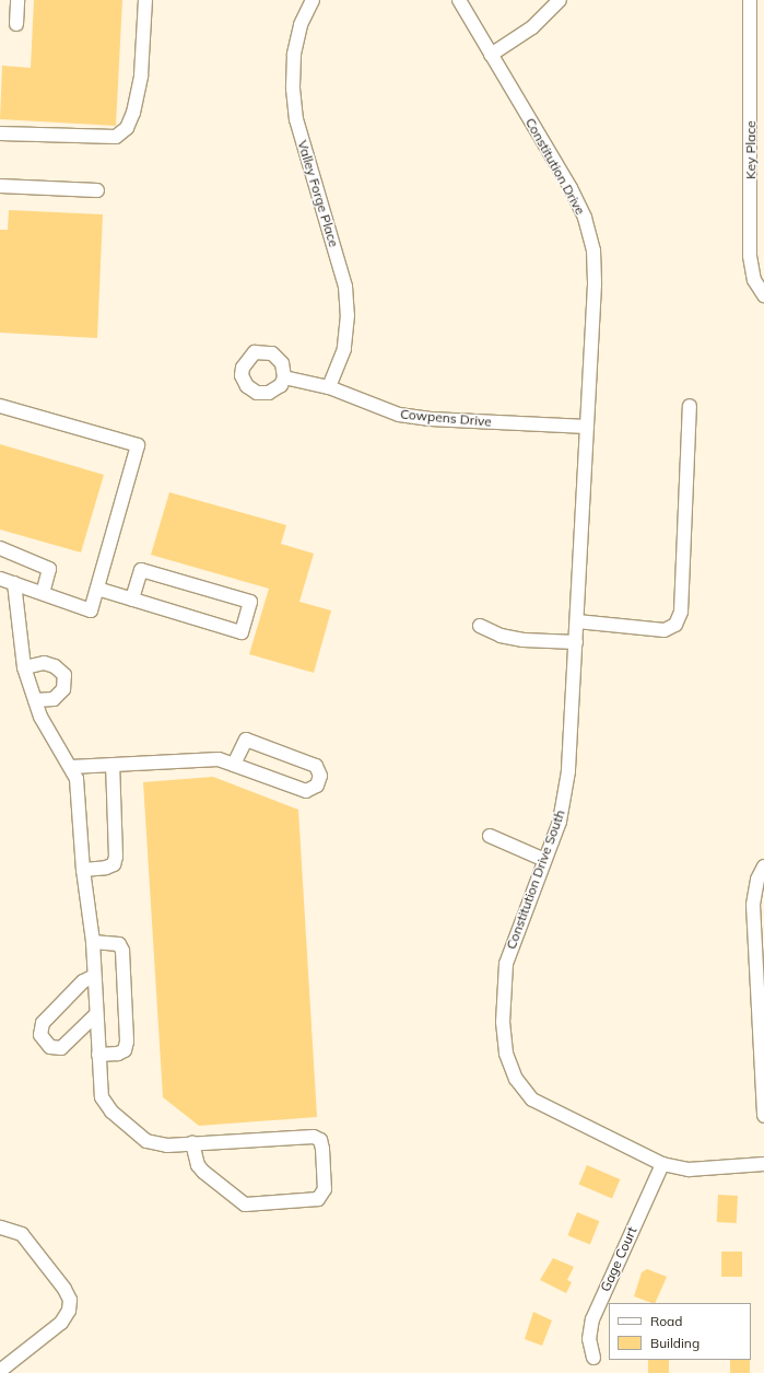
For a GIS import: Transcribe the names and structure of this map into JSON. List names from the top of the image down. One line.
{"streets":{"street":["Key Place","Constitution Drive","Valley Forge Place","Cowpens Drive","Constitution Drive South","Gage Court"]},"crossings":[["Constitution Drive","Cowpens Drive"],["Constitution Drive","Constitution Drive South"],["Valley Forge Place","Cowpens Drive"],["Constitution Drive South","Gage Court"]],"legend":["Road","Building"]}
